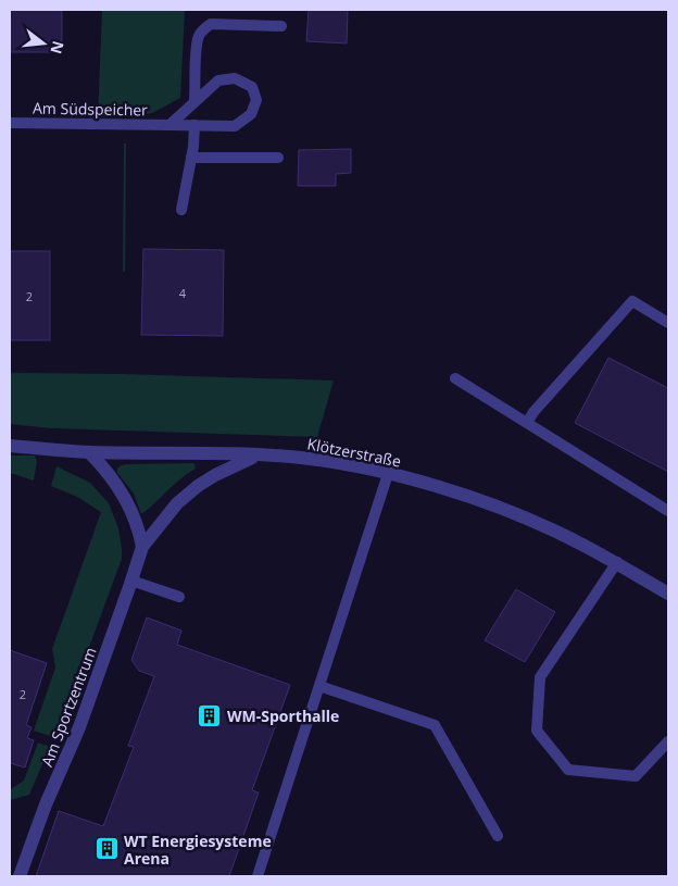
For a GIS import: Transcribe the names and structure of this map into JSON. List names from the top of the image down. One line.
{"streets":{"street":["Klötzerstraße","Am Sportzentrum"],"lane":["Am Südspeicher"]},"crossings":[["Klötzerstraße","Am Sportzentrum"]],"places":{"building":["WM-Sporthalle","WT Energiesysteme Arena"]},"house_numbers":["4","2","2"],"north":"right"}
